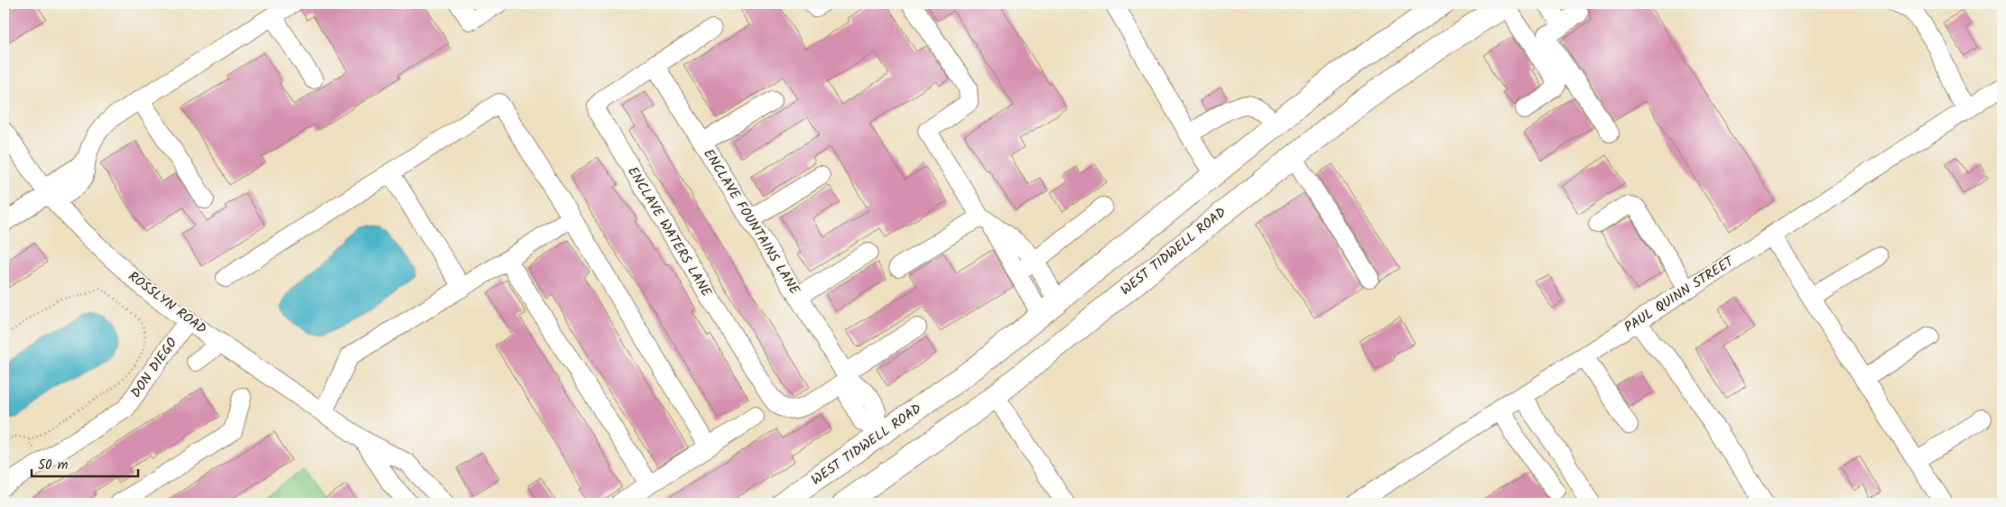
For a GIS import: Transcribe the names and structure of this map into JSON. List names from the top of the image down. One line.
{"streets":{"main road":["WEST TIDWELL ROAD"],"street":["ENCLAVE FOUNTAINS LANE","ENCLAVE WATERS LANE","PAUL QUINN STREET","ROSSLYN ROAD","DON DIEGO"]},"crossings":[["ENCLAVE FOUNTAINS LANE","ENCLAVE WATERS LANE"],["ENCLAVE FOUNTAINS LANE","WEST TIDWELL ROAD"],["ROSSLYN ROAD","DON DIEGO"]],"scale_bar":"50 m"}
